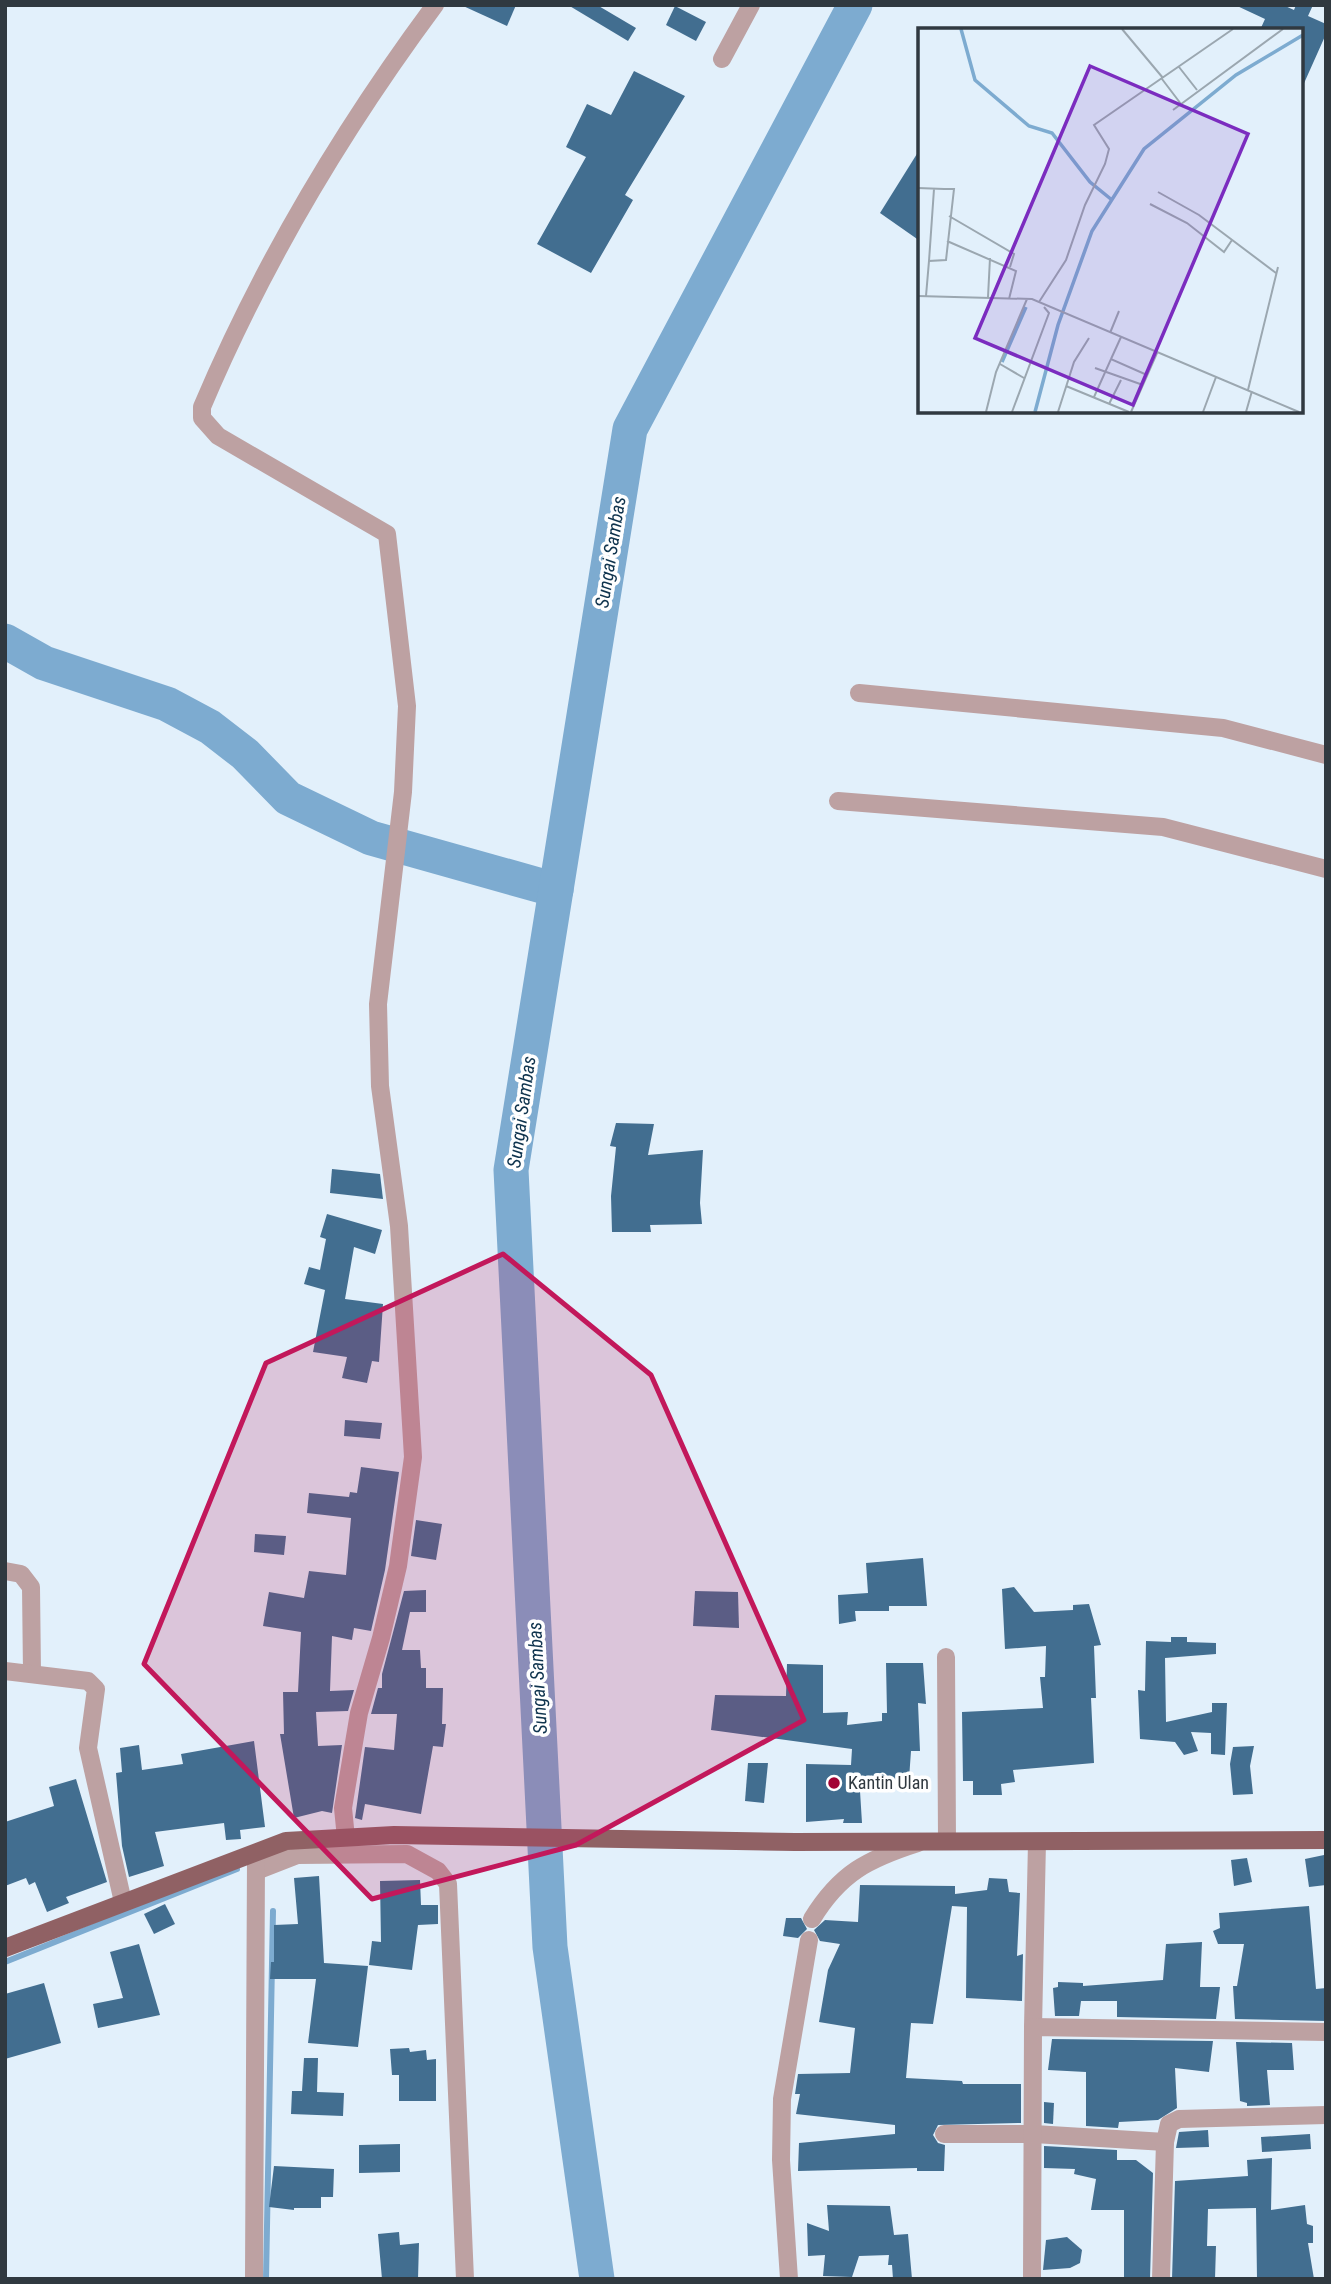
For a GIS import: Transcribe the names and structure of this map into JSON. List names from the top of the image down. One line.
{"water":["Sungai Sambas"],"places":["Kantin Ulan"]}
